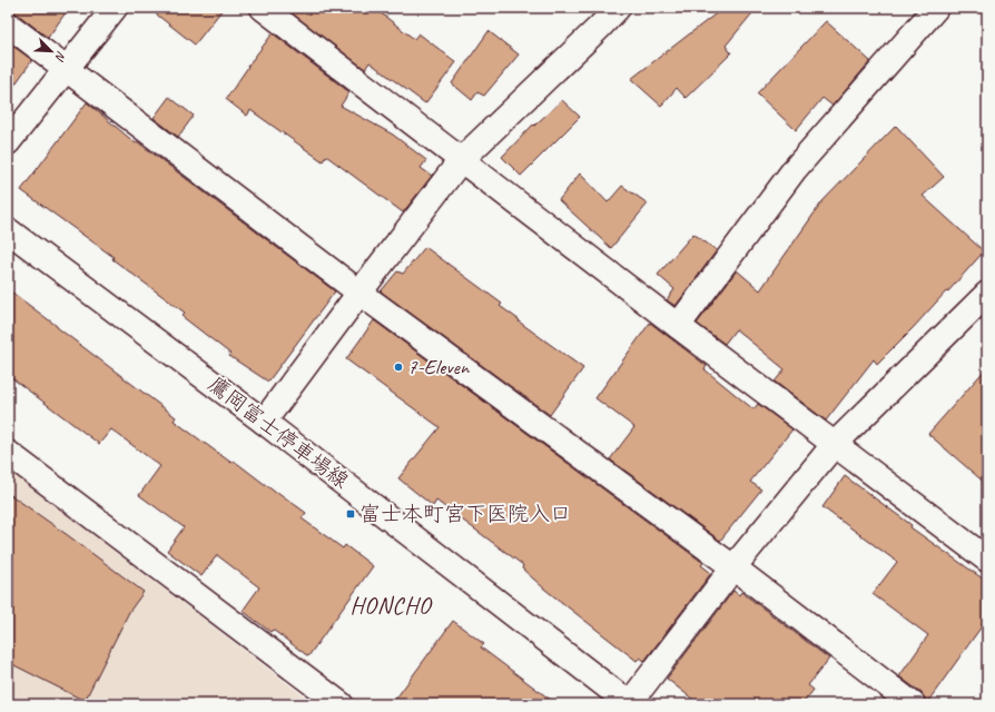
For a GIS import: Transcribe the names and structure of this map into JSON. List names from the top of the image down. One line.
{"streets":{"street":["鷹岡富士停車場線"]},"districts":["HONCHO"],"places":{"other":["7-Eleven"],"transit":["富士本町宮下医院入口"]},"north":"bottom right"}
